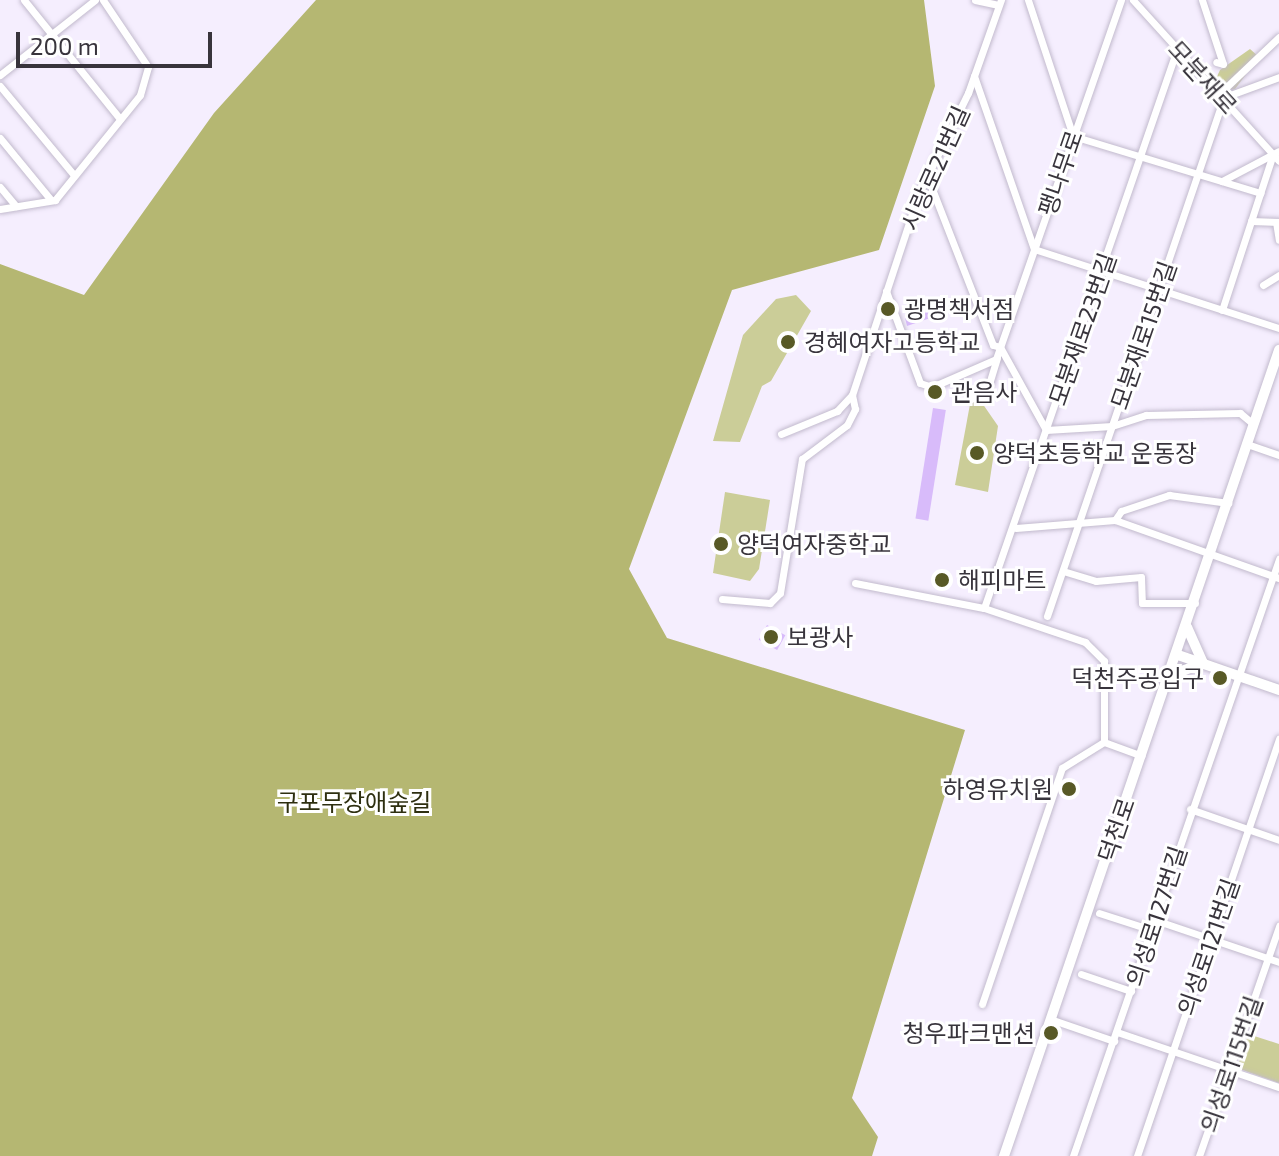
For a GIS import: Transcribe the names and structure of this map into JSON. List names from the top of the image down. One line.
{"streets":{"main road":["덕천로"],"street":["모분재로","시랑로21번길","팽나무로","모분재로23번길","모분재로15번길","의성로127번길","의성로121번길","의성로115번길"]},"crossings":[["모분재로","모분재로23번길"],["모분재로","모분재로15번길"],["시랑로21번길","팽나무로"]],"parks":["구포무장애숲길"],"places":["광명책서점","경혜여자고등학교","관음사","양덕초등학교 운동장","양덕여자중학교","해피마트","보광사","덕천주공입구","하영유치원","청우파크맨션"],"scale_bar":"200 m"}
